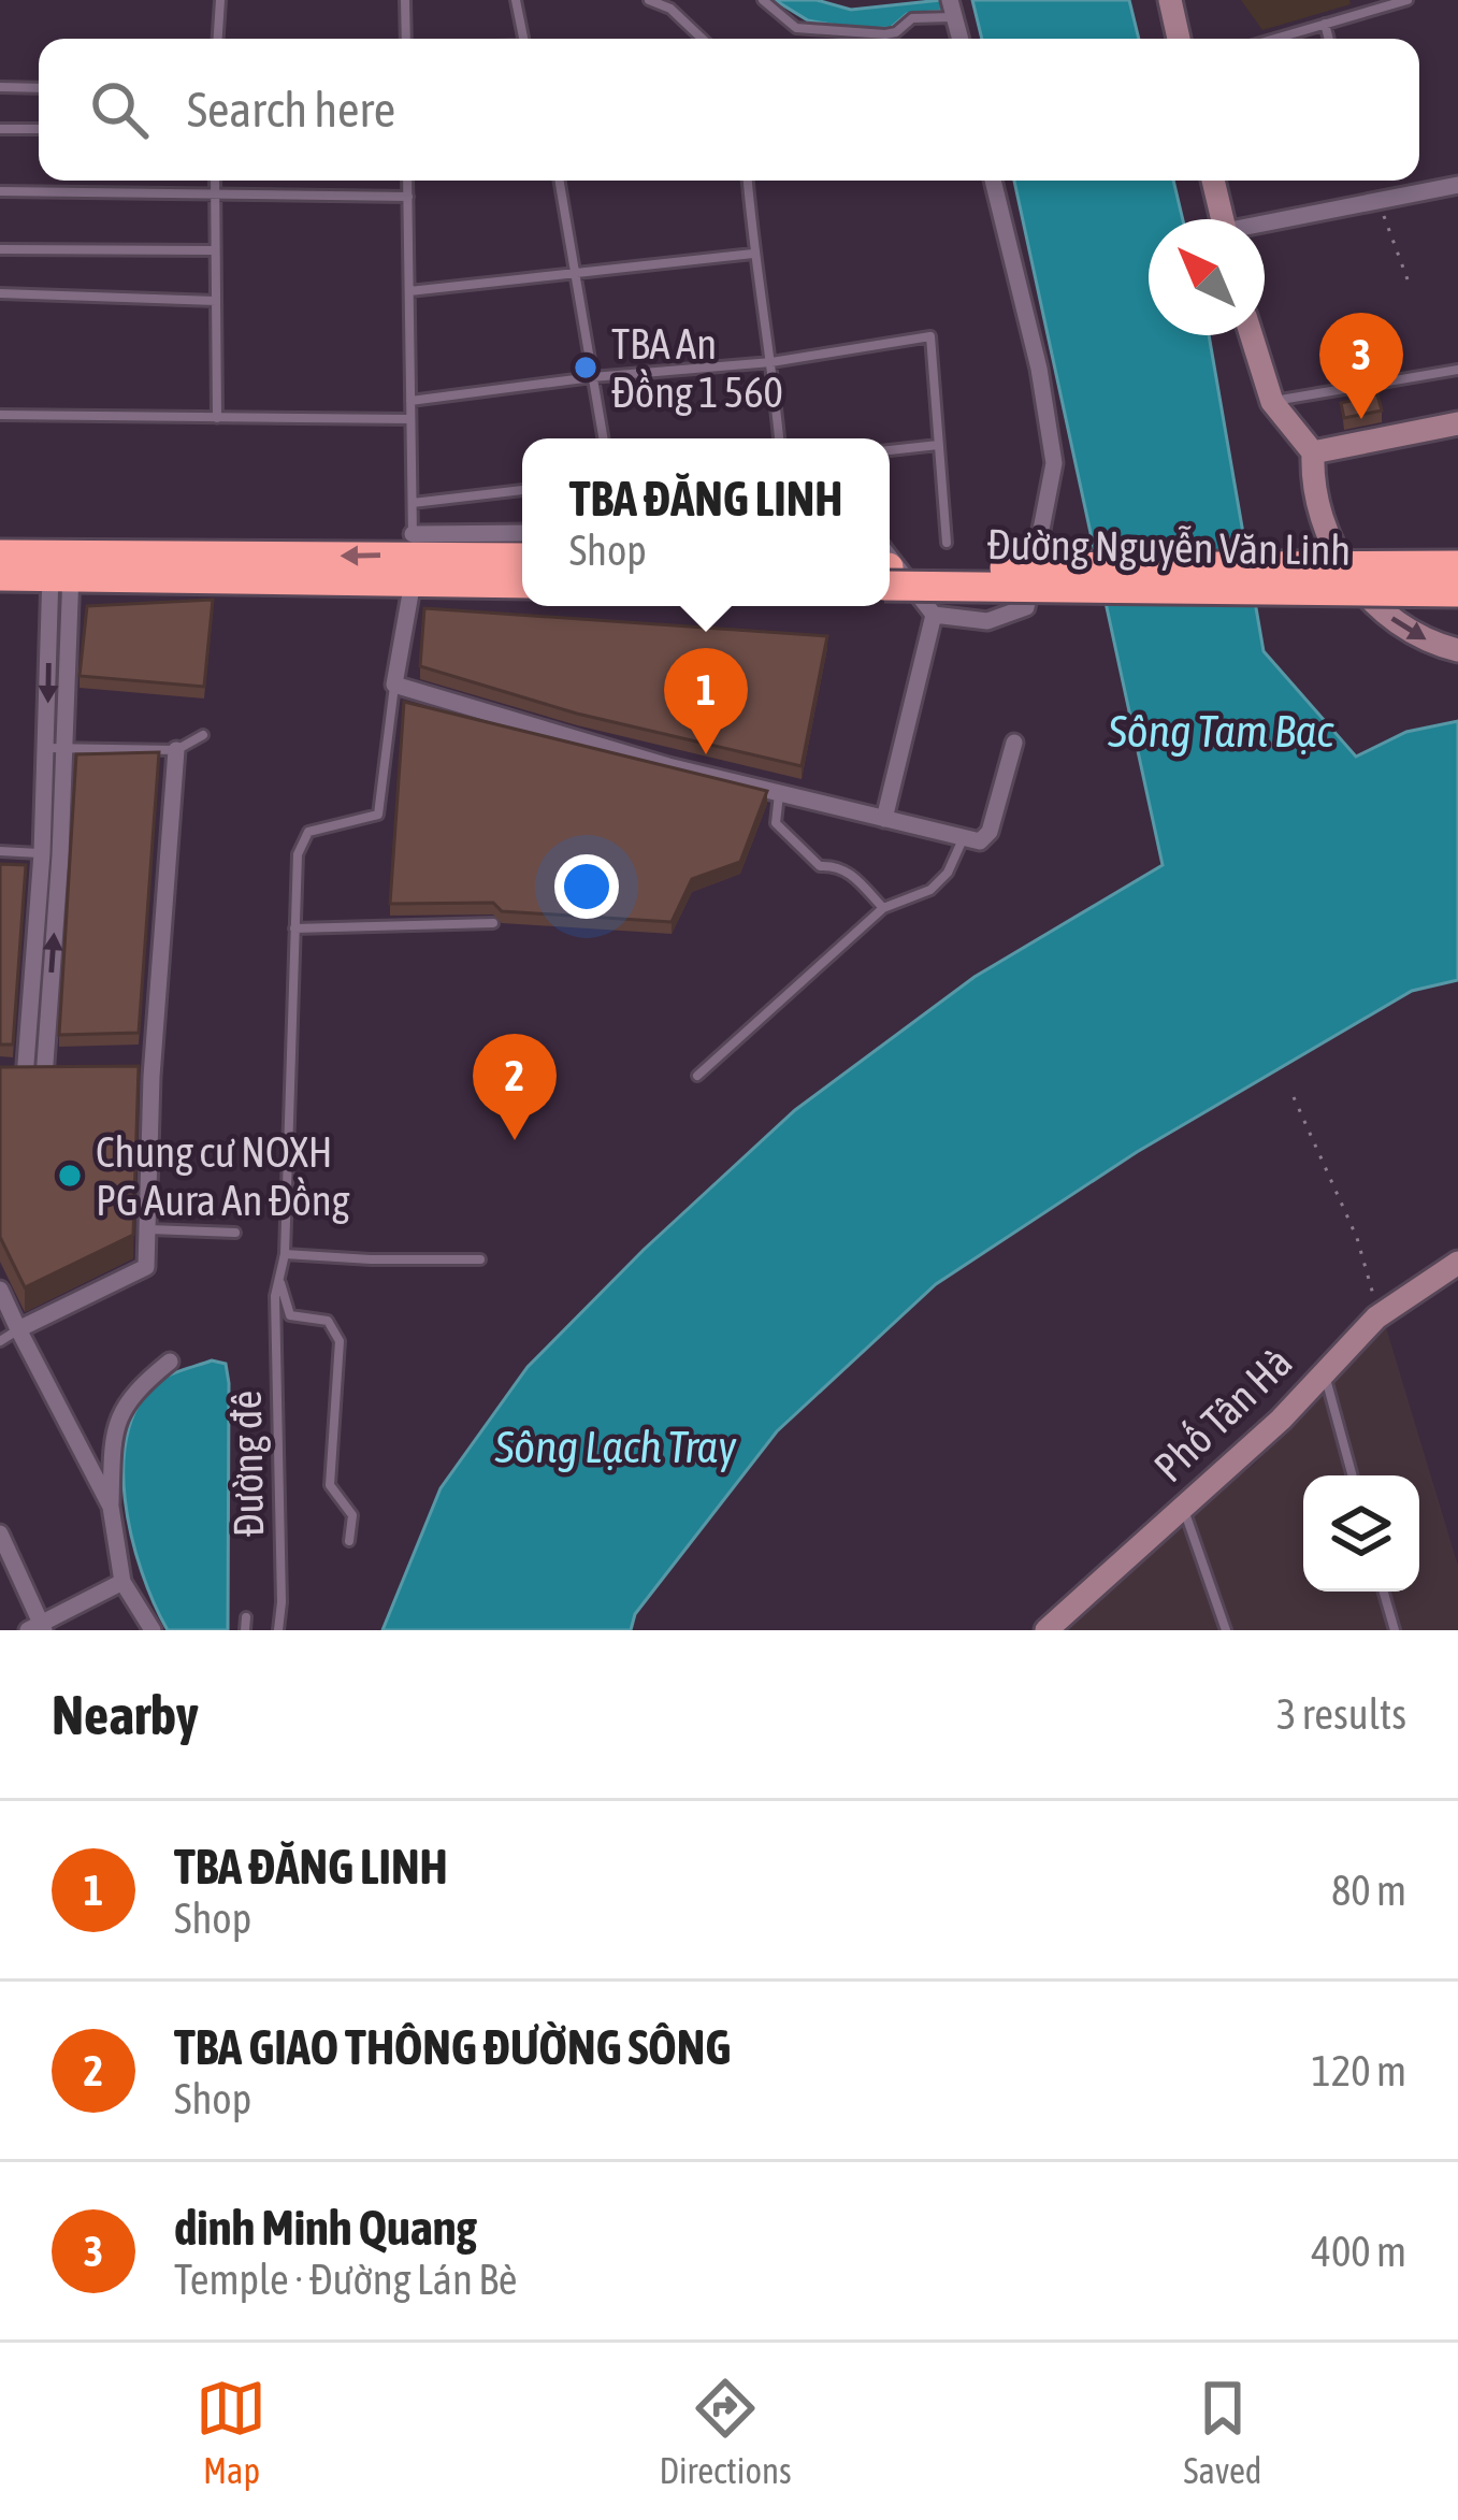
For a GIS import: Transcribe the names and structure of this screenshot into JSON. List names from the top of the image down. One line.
{"streets":{"highway":["Đường Nguyễn Văn Linh"],"main road":["Phố Tân Hà"],"lane":["Đường đê"]},"water":["Sông Tam Bạc","Sông Lạch Tray"],"places":["TBA An Đồng 1 560","Chung cư NOXH PG Aura An Đồng"],"north":"top left","page":{"search":"Search here","pins":["3","1","2"],"popup":["TBA ĐĂNG LINH","Shop"],"heading":["Nearby","3 results"],"list":[{"mark":"1","name":"TBA ĐĂNG LINH","note":"Shop","value":"80 m"},{"mark":"2","name":"TBA GIAO THÔNG ĐƯỜNG SÔNG","note":"Shop","value":"120 m"},{"mark":"3","name":"dinh Minh Quang","note":"Temple · Đường Lán Bè","value":"400 m"}],"nav":["Map","Directions","Saved"]}}
